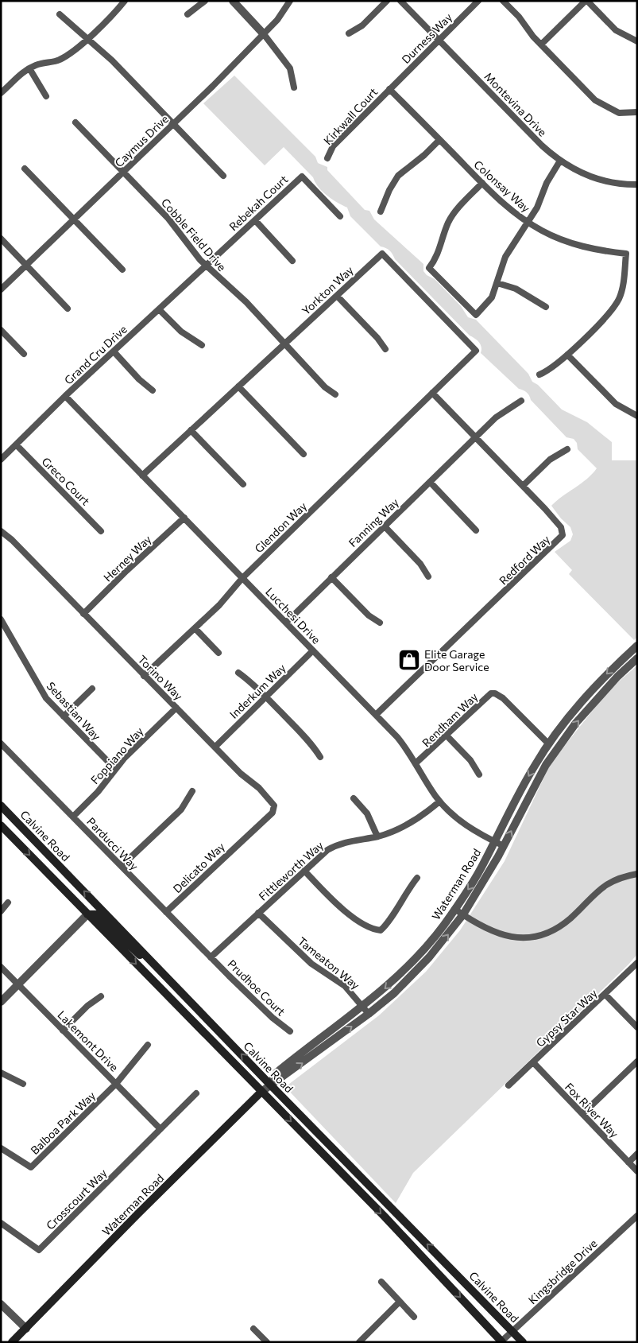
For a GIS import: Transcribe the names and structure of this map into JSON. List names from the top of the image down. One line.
{"streets":{"main road":["Calvine Road","Waterman Road"],"street":["Durness Way","Montevina Drive","Kirkwall Court","Caymus Drive","Colonsay Way","Rebekah Court","Cobble Field Drive","Yorkton Way","Grand Cru Drive","Greco Court","Fanning Way","Glendon Way","Herney Way","Redford Way","Lucchesi Drive","Torino Way","Inderkum Way","Sebastian Way","Rendham Way","Foppiano Way","Parducci Way","Delicato Way","Fittleworth Way","Tameaton Way","Prudhoe Court","Gypsy Star Way","Lakemont Drive","Fox River Way","Balboa Park Way","Crosscourt Way","Kingsbridge Drive"]},"crossings":[["Durness Way","Montevina Drive"],["Durness Way","Kirkwall Court"],["Durness Way","Colonsay Way"],["Kirkwall Court","Colonsay Way"],["Caymus Drive","Cobble Field Drive"],["Rebekah Court","Cobble Field Drive"],["Rebekah Court","Grand Cru Drive"],["Cobble Field Drive","Yorkton Way"],["Cobble Field Drive","Grand Cru Drive"],["Yorkton Way","Glendon Way"],["Yorkton Way","Redford Way"],["Yorkton Way","Lucchesi Drive"],["Grand Cru Drive","Greco Court"],["Grand Cru Drive","Lucchesi Drive"],["Fanning Way","Redford Way"],["Fanning Way","Lucchesi Drive"],["Glendon Way","Redford Way"],["Glendon Way","Lucchesi Drive"],["Glendon Way","Torino Way"],["Herney Way","Lucchesi Drive"],["Herney Way","Torino Way"],["Redford Way","Lucchesi Drive"],["Lucchesi Drive","Inderkum Way"],["Lucchesi Drive","Rendham Way"],["Lucchesi Drive","Fittleworth Way"],["Lucchesi Drive","Waterman Road"],["Torino Way","Inderkum Way"],["Torino Way","Foppiano Way"],["Torino Way","Delicato Way"],["Sebastian Way","Foppiano Way"],["Rendham Way","Waterman Road"],["Foppiano Way","Parducci Way"],["Calvine Road","Waterman Road"],["Calvine Road","Kingsbridge Drive"],["Parducci Way","Delicato Way"],["Parducci Way","Fittleworth Way"],["Parducci Way","Prudhoe Court"],["Fittleworth Way","Tameaton Way"],["Fittleworth Way","Prudhoe Court"],["Waterman Road","Tameaton Way"],["Gypsy Star Way","Fox River Way"],["Lakemont Drive","Balboa Park Way"],["Lakemont Drive","Crosscourt Way"]],"places":{"shop":["Elite Garage Door Service"]}}
